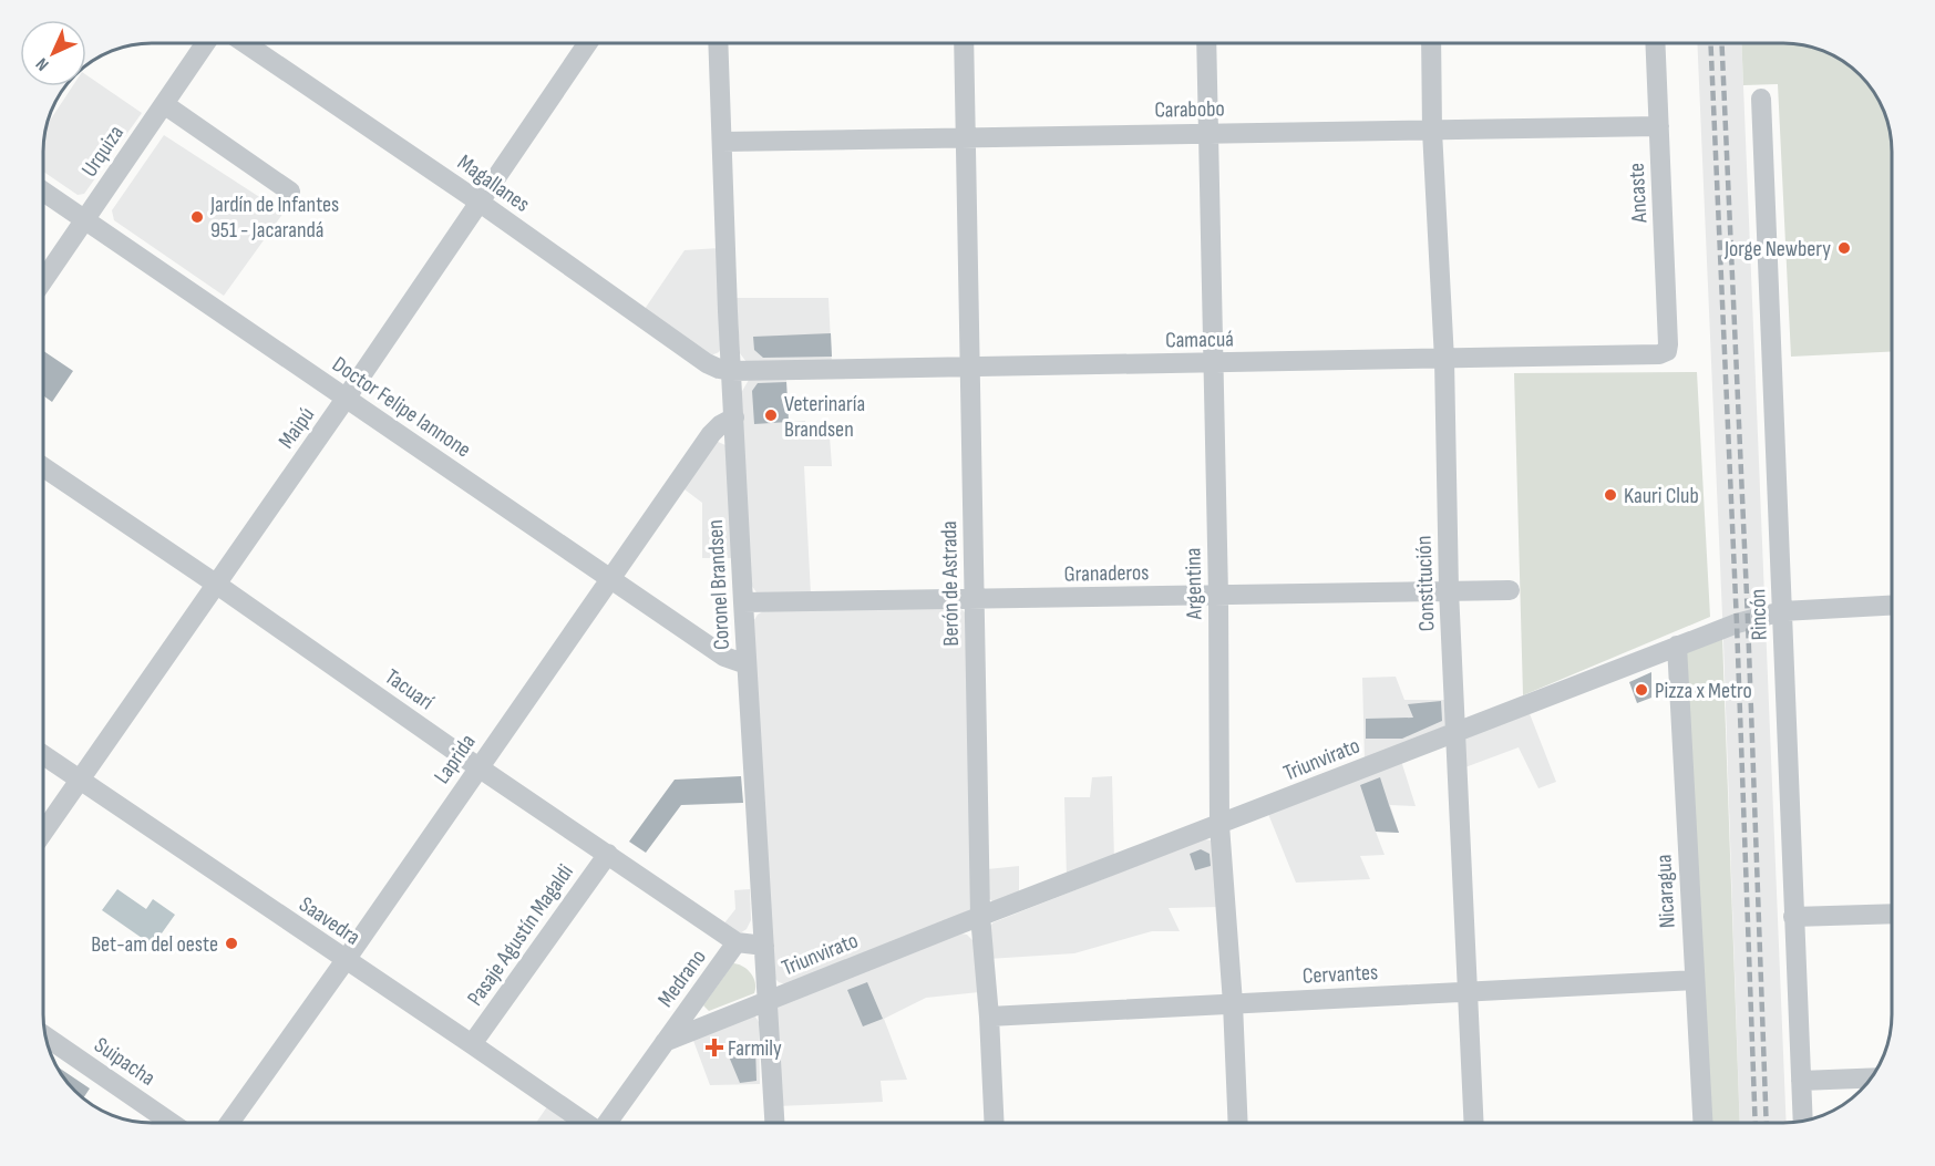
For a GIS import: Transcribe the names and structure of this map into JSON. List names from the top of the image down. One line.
{"streets":{"street":["Carabobo","Urquiza","Magallanes","Ancaste","Camacuá","Doctor Felipe Iannone","Maipú","Granaderos","Berón de Astrada","Argentina","Constitución","Coronel Brandsen","Rincón","Tacuarí","Laprida","Triunvirato","Nicaragua","Saavedra","Pasaje Agustín Magaldi","Cervantes","Medrano","Suipacha"]},"crossings":[["Carabobo","Ancaste"],["Carabobo","Berón de Astrada"],["Carabobo","Argentina"],["Carabobo","Constitución"],["Carabobo","Coronel Brandsen"],["Urquiza","Doctor Felipe Iannone"],["Magallanes","Camacuá"],["Magallanes","Maipú"],["Magallanes","Coronel Brandsen"],["Ancaste","Camacuá"],["Camacuá","Berón de Astrada"],["Camacuá","Argentina"],["Camacuá","Constitución"],["Camacuá","Coronel Brandsen"],["Doctor Felipe Iannone","Maipú"],["Doctor Felipe Iannone","Coronel Brandsen"],["Doctor Felipe Iannone","Laprida"],["Maipú","Tacuarí"],["Maipú","Saavedra"],["Granaderos","Berón de Astrada"],["Granaderos","Argentina"],["Granaderos","Constitución"],["Granaderos","Coronel Brandsen"],["Berón de Astrada","Triunvirato"],["Berón de Astrada","Cervantes"],["Argentina","Triunvirato"],["Argentina","Cervantes"],["Constitución","Triunvirato"],["Constitución","Cervantes"],["Coronel Brandsen","Tacuarí"],["Coronel Brandsen","Laprida"],["Coronel Brandsen","Triunvirato"],["Coronel Brandsen","Medrano"],["Rincón","Triunvirato"],["Tacuarí","Laprida"],["Tacuarí","Pasaje Agustín Magaldi"],["Tacuarí","Medrano"],["Laprida","Saavedra"],["Triunvirato","Nicaragua"],["Triunvirato","Medrano"],["Nicaragua","Cervantes"],["Saavedra","Pasaje Agustín Magaldi"]],"places":{"other":["Jardín de Infantes 951 - Jacarandá","Jorge Newbery","Veterinaría Brandsen","Kauri Club","Pizza x Metro","Bet-am del oeste"],"health":["Farmily"]},"north":"bottom left"}
